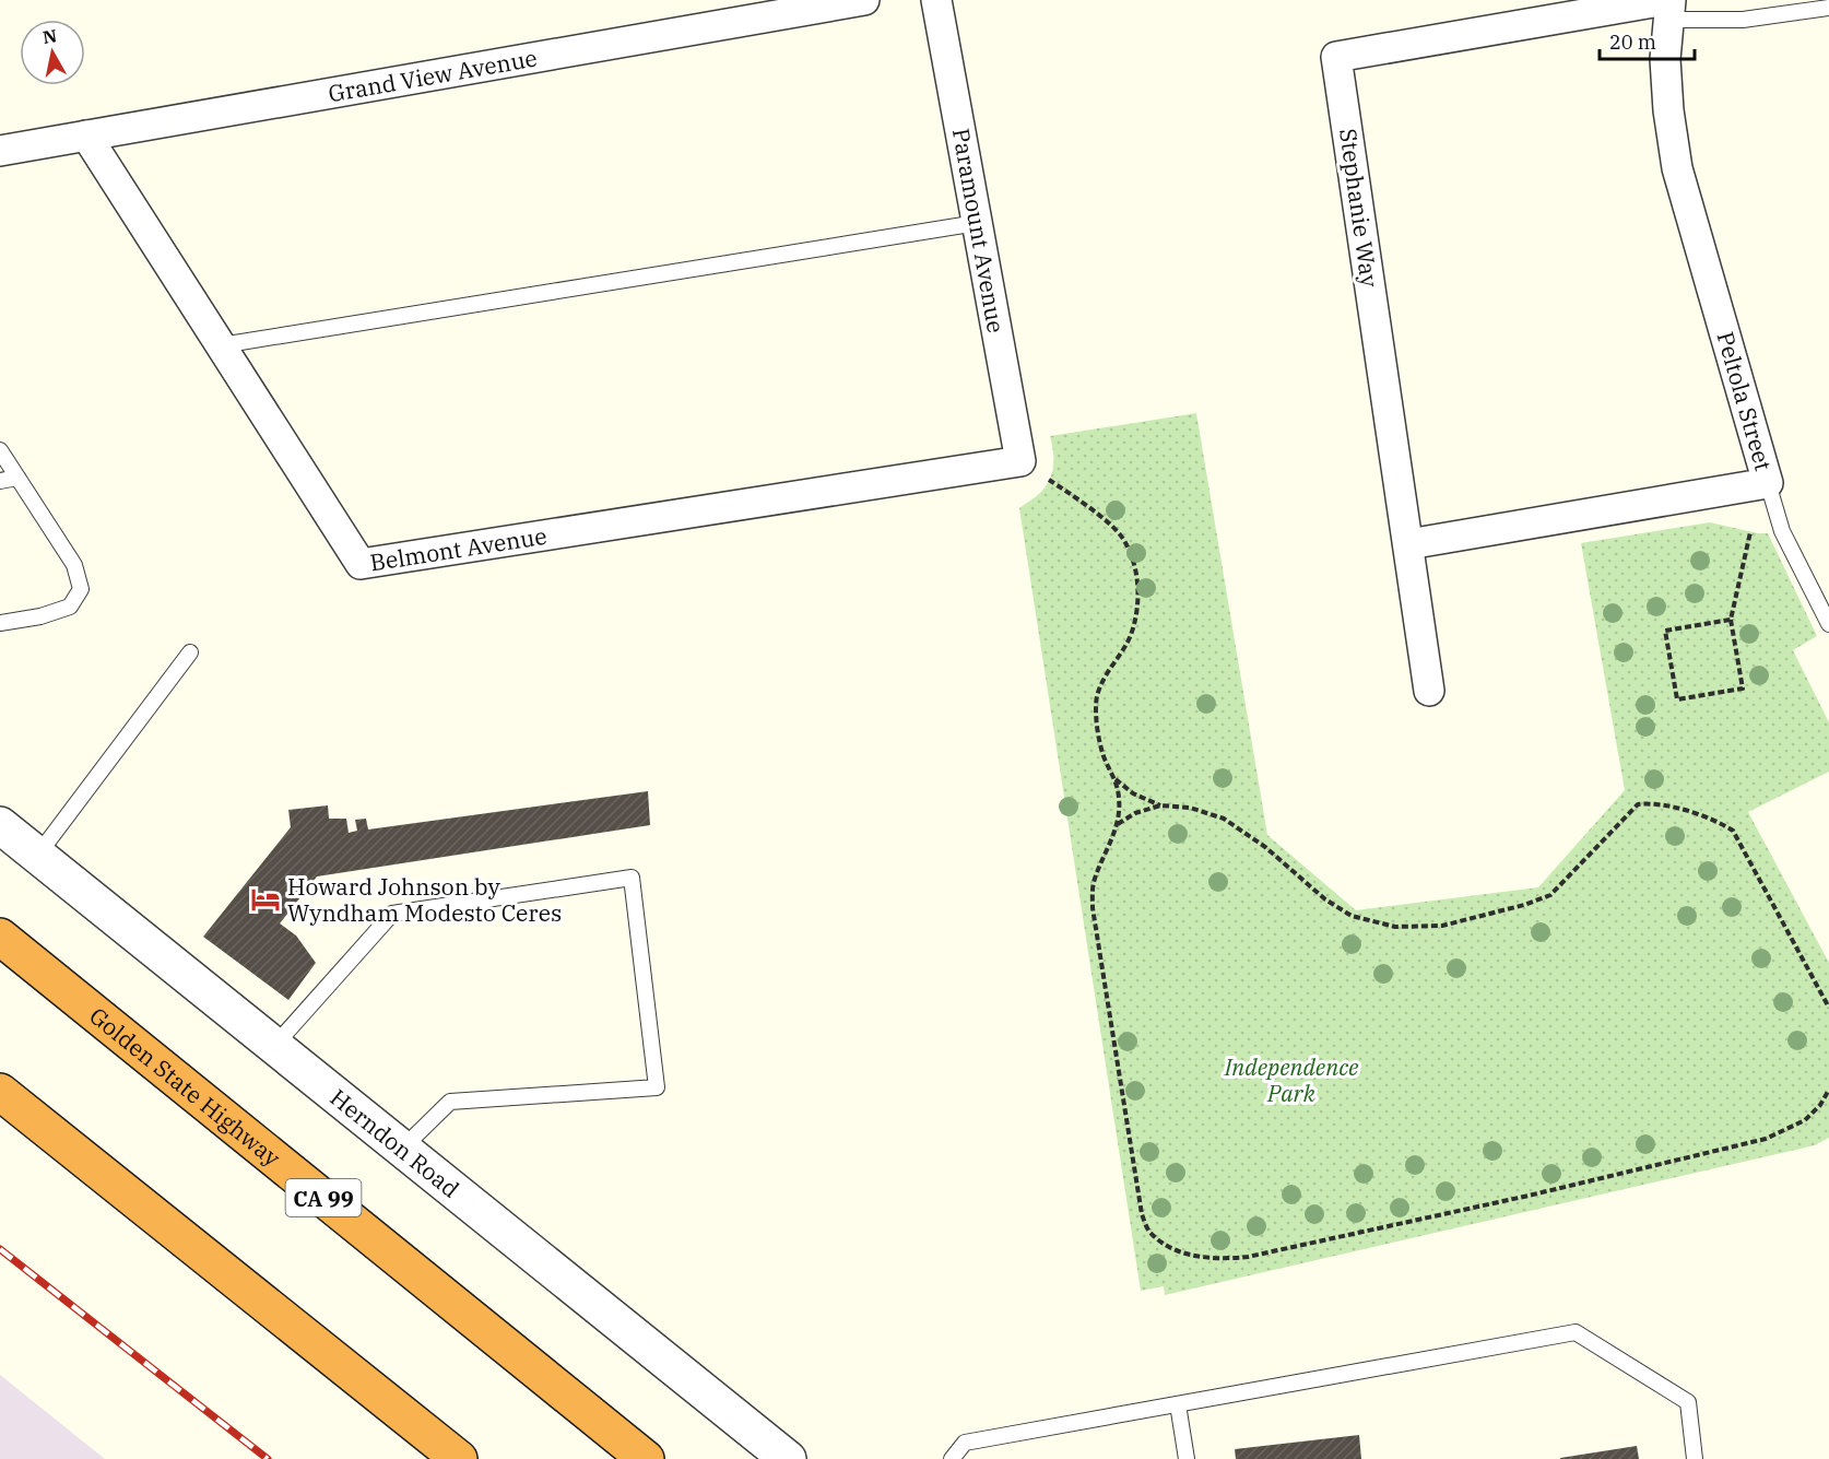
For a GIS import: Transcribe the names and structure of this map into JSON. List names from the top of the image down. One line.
{"streets":{"highway":["Golden State Highway","CA 99"],"street":["Grand View Avenue","Stephanie Way","Paramount Avenue","Peltola Street","Belmont Avenue","Herndon Road"]},"crossings":[["Grand View Avenue","Belmont Avenue"],["Stephanie Way","Peltola Street"],["Paramount Avenue","Belmont Avenue"]],"parks":["Independence Park"],"places":{"hotel":["Howard Johnson by Wyndham Modesto Ceres"]},"scale_bar":"20 m","north":"top"}
